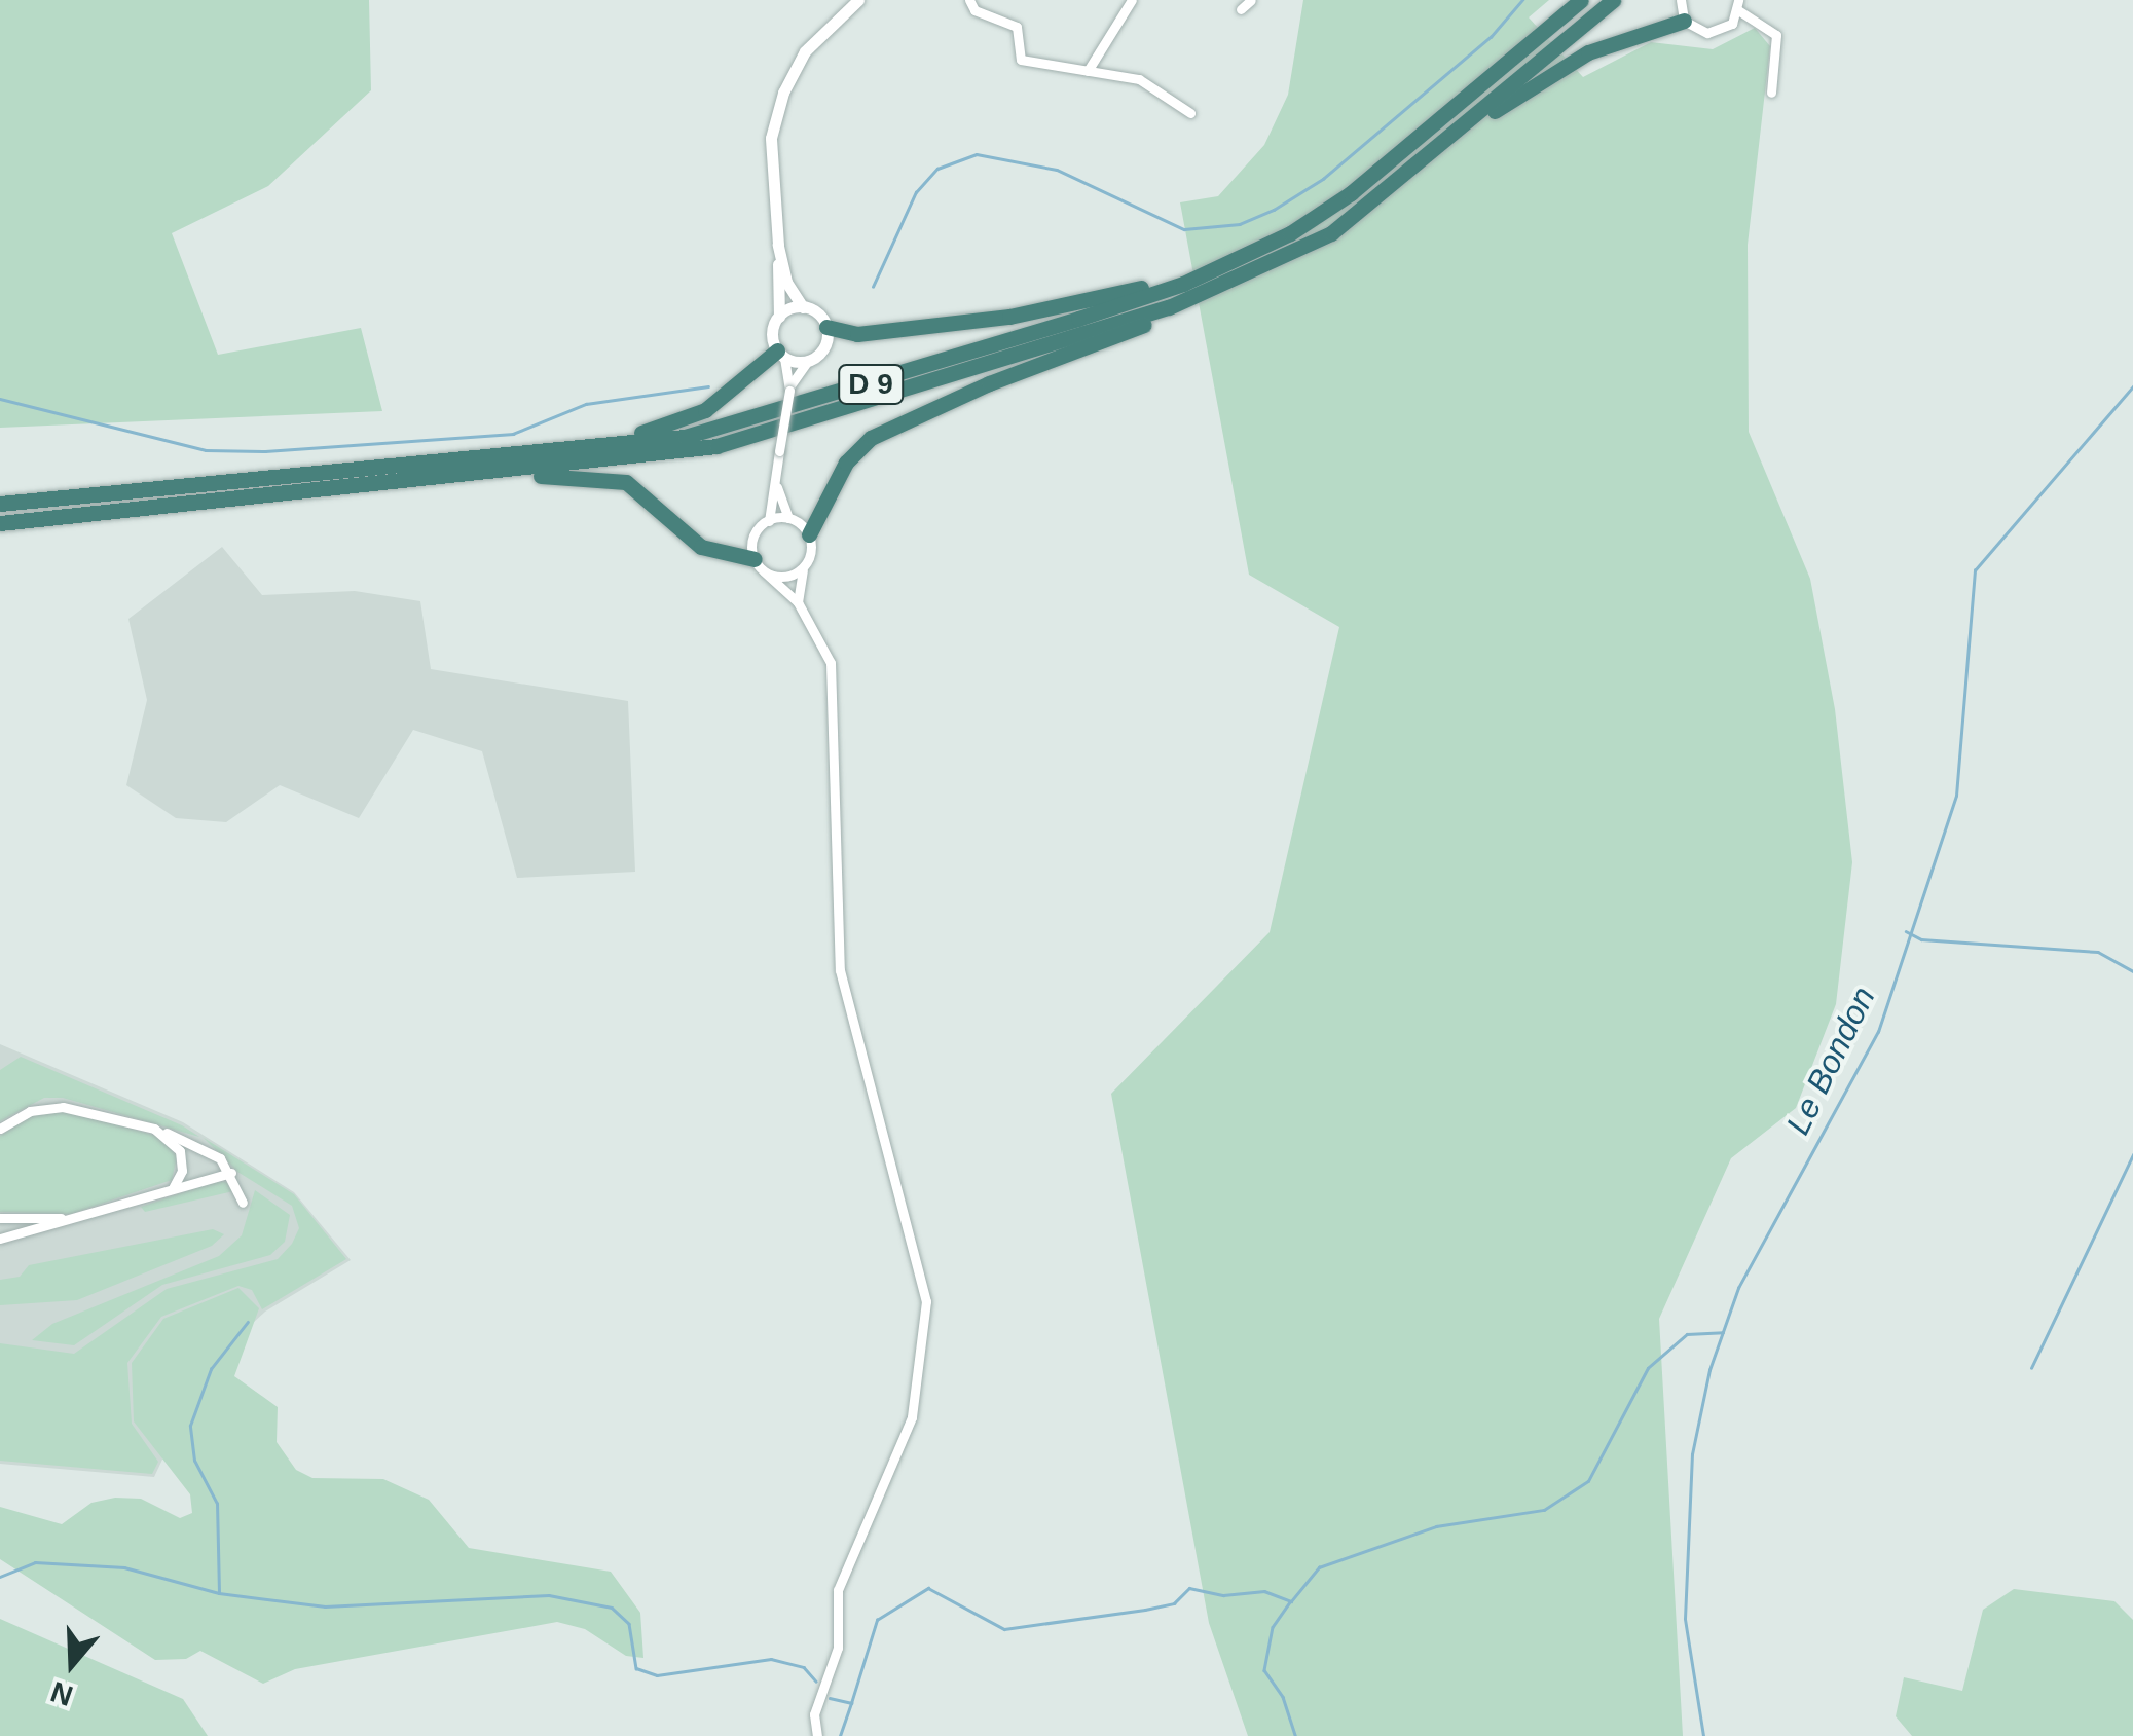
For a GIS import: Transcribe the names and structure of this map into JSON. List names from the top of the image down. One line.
{"streets":{"highway":["D 9"]},"water":["Le Bondon"],"north":"bottom"}
